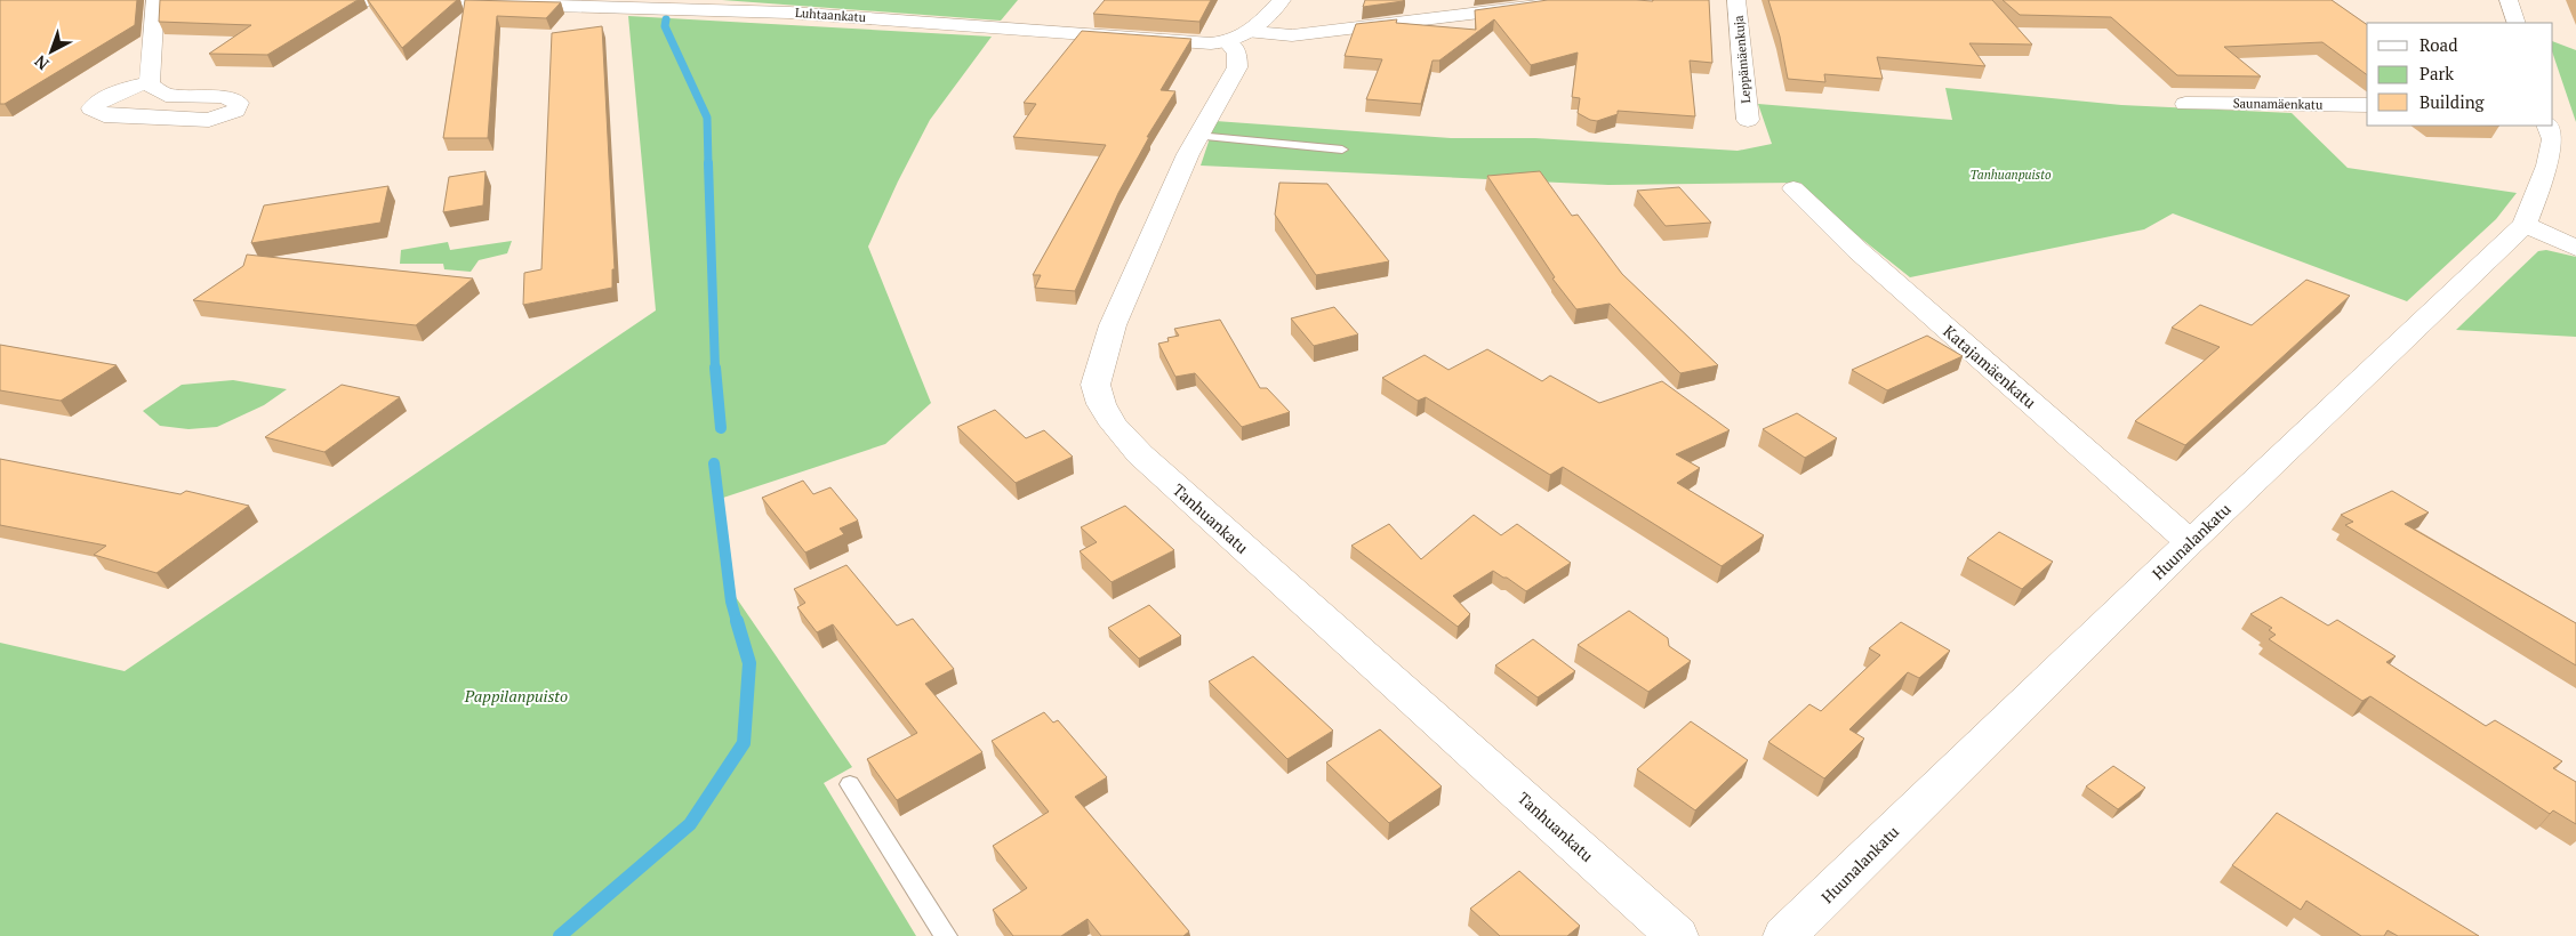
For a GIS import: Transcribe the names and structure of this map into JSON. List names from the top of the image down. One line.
{"streets":{"street":["Luhtaankatu","Leppämäenkuja","Saunamäenkatu","Katajamäenkatu","Tanhuankatu","Huunalankatu"]},"crossings":[["Luhtaankatu","Tanhuankatu"],["Katajamäenkatu","Huunalankatu"]],"parks":["Tanhuanpuisto","Pappilanpuisto"],"legend":["Road","Park","Building"],"north":"bottom left"}
